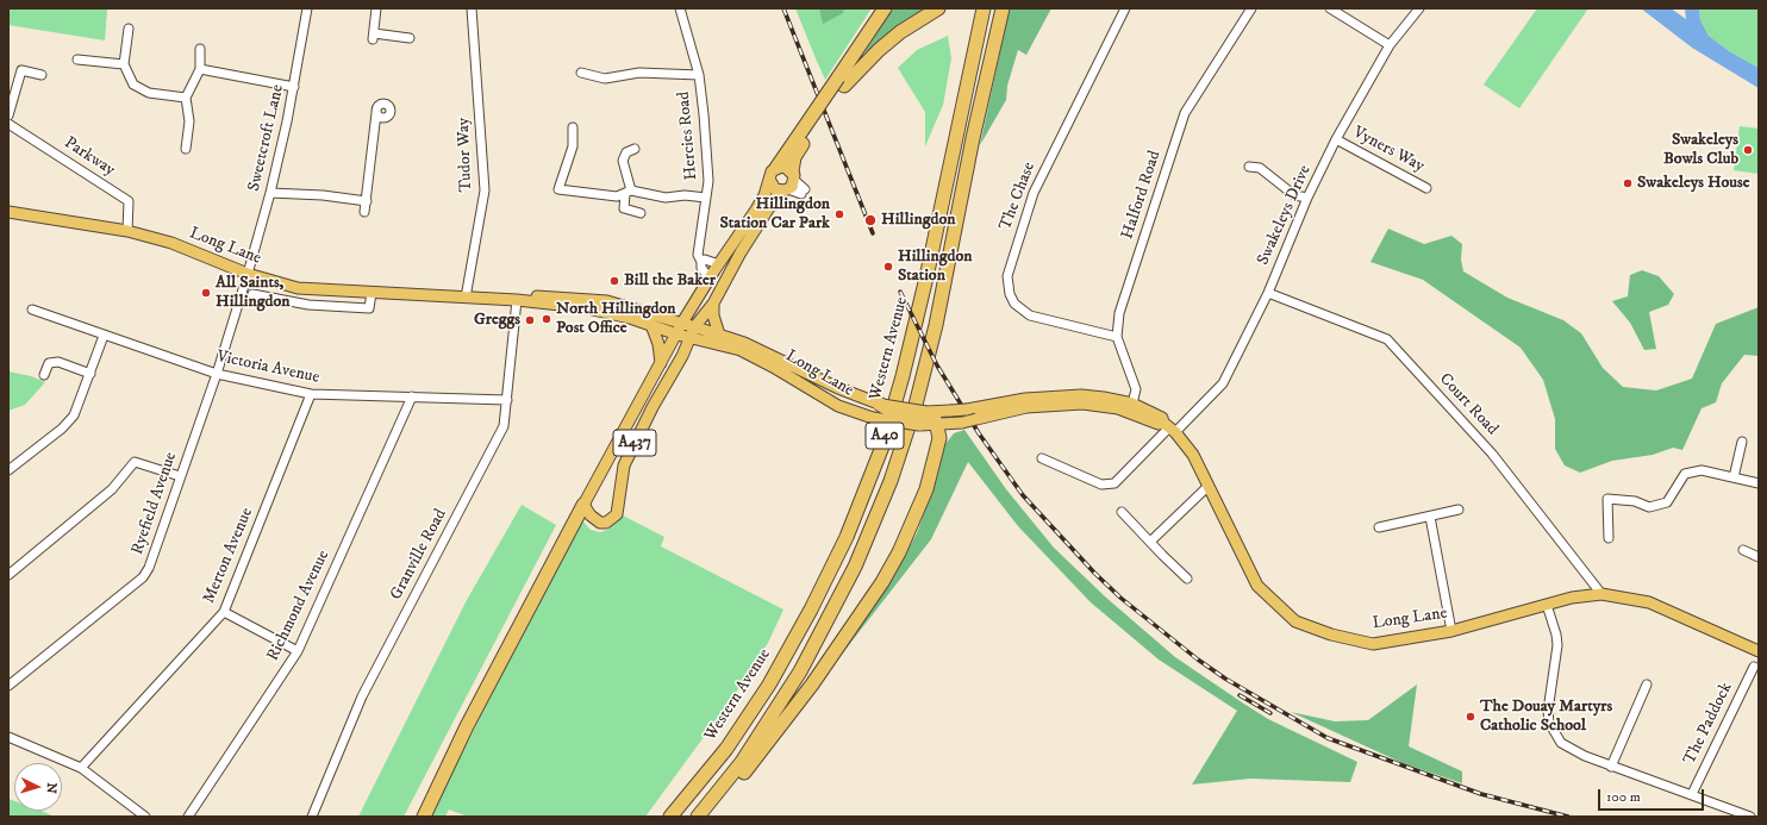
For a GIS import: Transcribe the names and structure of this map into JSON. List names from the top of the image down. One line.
{"streets":{"highway":["Western Avenue","A40"],"main road":["Long Lane","A437"],"street":["Hercies Road","Sweetcroft Lane","Vyners Way","Tudor Way","Parkway","Halford Road","The Chase","Swakeleys Drive","Victoria Avenue","Court Road","Ryefield Avenue","Granville Road","Merton Avenue","Richmond Avenue","The Paddock"]},"crossings":[["Sweetcroft Lane","Long Lane"],["Sweetcroft Lane","Ryefield Avenue"],["Vyners Way","Swakeleys Drive"],["Tudor Way","Long Lane"],["Parkway","Long Lane"],["Halford Road","The Chase"],["Halford Road","Long Lane"],["Swakeleys Drive","Long Lane"],["Swakeleys Drive","Court Road"],["Long Lane","Court Road"],["Long Lane","A437"],["Long Lane","Ryefield Avenue"],["Long Lane","Granville Road"],["Victoria Avenue","Ryefield Avenue"],["Victoria Avenue","Granville Road"],["Victoria Avenue","Merton Avenue"],["Victoria Avenue","Richmond Avenue"]],"places":["Swakeleys Bowls Club","Swakeleys House","Hillingdon Station Car Park","Hillingdon","Hillingdon Station","Bill the Baker","All Saints, Hillingdon","North Hillingdon Post Office","Greggs","The Douay Martyrs Catholic School"],"scale_bar":"100 m","north":"right"}
